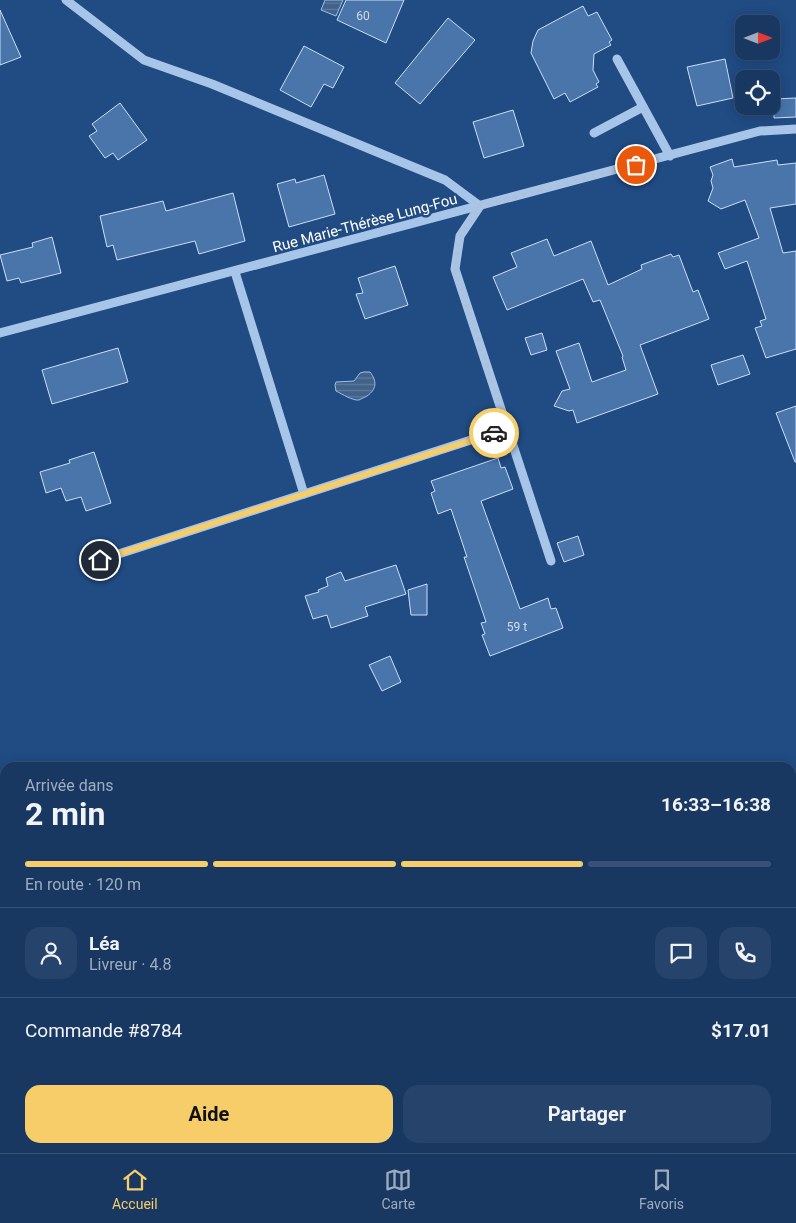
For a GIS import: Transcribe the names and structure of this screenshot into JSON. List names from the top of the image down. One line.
{"streets":{"street":["Rue Marie-Thérèse Lung-Fou"]},"house_numbers":["60","59 t"],"north":"right","page":{"heading":["2 min","Arrivée dans","16:33–16:38"],"panel":["Léa","Livreur · 4.8","Commande #8784","$17.01"],"bar":"En route · 120 m","buttons":["Aide","Partager"],"tabs":["Accueil","Carte","Favoris"]}}
